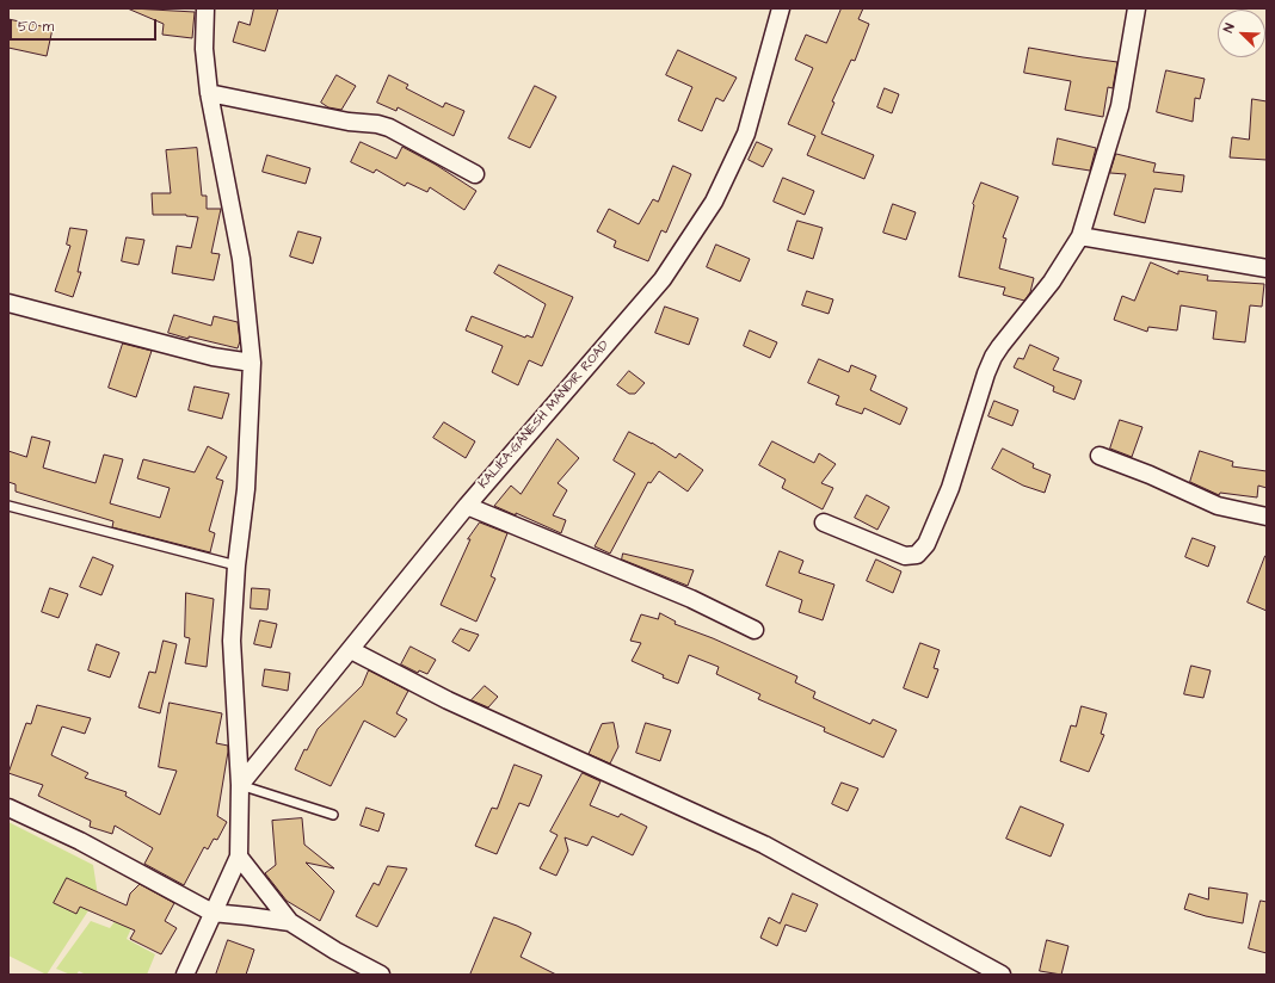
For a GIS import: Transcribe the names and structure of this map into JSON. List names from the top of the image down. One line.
{"streets":{"street":["KALIKA-GANESH MANDIR ROAD"]},"scale_bar":"50 m","north":"top left"}
